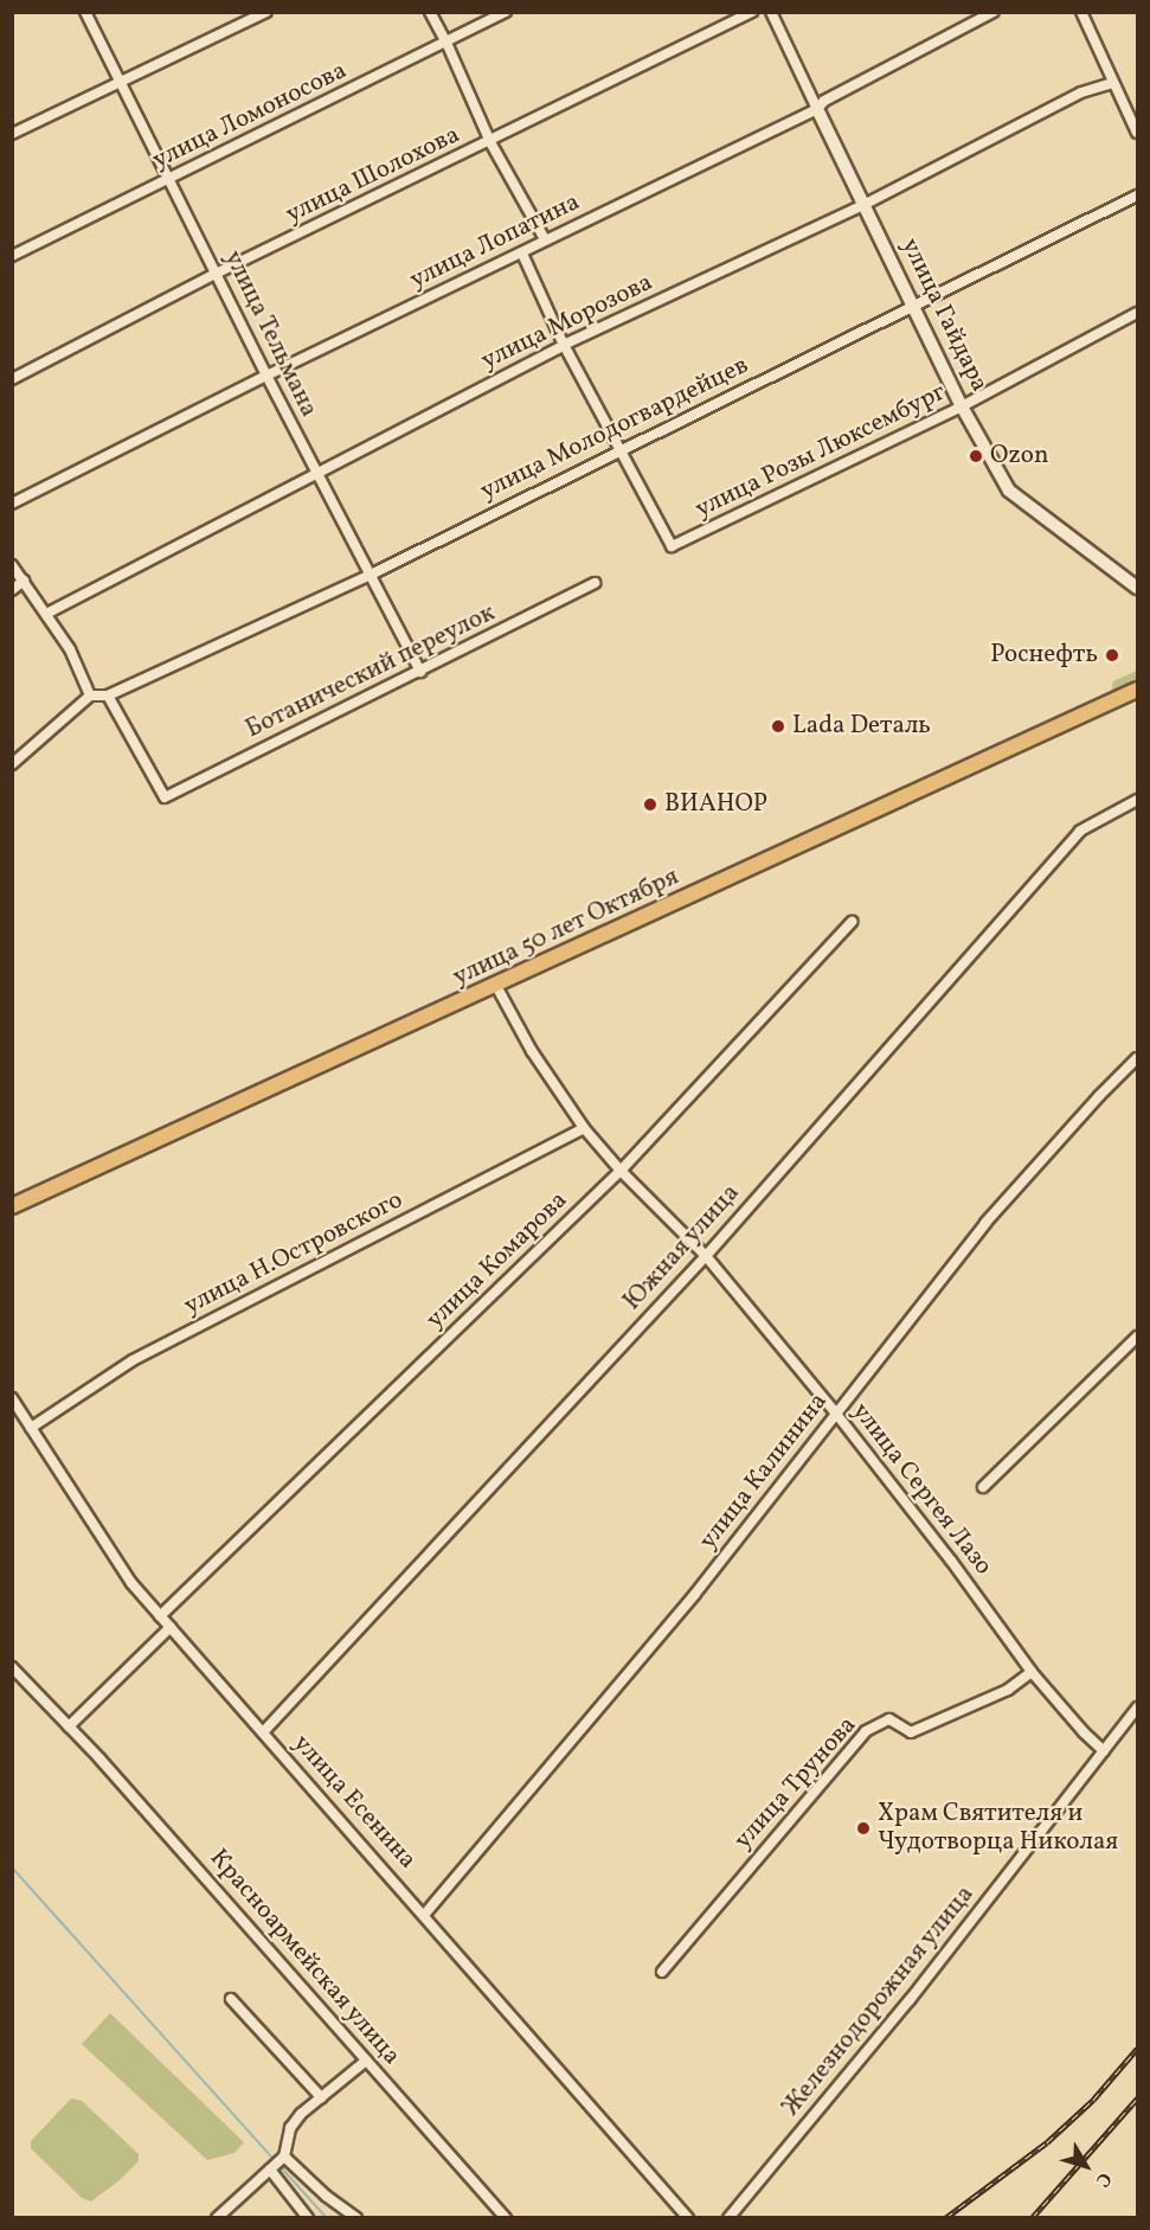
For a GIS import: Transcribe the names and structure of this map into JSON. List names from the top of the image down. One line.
{"streets":{"main road":["улица 50 лет Октября"],"street":["улица Ломоносова","улица Шолохова","улица Лопатина","улица Гайдара","улица Морозова","улица Тельмана","улица Молодогвардейцев","улица Розы Люксембург","Ботанический переулок","Южная улица","улица Н.Островского","улица Комарова","улица Калинина","улица Сергея Лазо","улица Трунова","улица Есенина","Красноармейская улица","Железнодорожная улица"]},"crossings":[["улица Ломоносова","улица Тельмана"],["улица Шолохова","улица Тельмана"],["улица Лопатина","улица Гайдара"],["улица Лопатина","улица Тельмана"],["улица Гайдара","улица Морозова"],["улица Гайдара","улица Молодогвардейцев"],["улица Гайдара","улица Розы Люксембург"],["улица Морозова","улица Тельмана"],["улица Тельмана","улица Молодогвардейцев"],["улица Тельмана","Ботанический переулок"],["улица Молодогвардейцев","улица Розы Люксембург"],["улица Молодогвардейцев","Ботанический переулок"],["улица 50 лет Октября","улица Сергея Лазо"],["Южная улица","улица Сергея Лазо"],["Южная улица","улица Есенина"],["улица Н.Островского","улица Сергея Лазо"],["улица Н.Островского","улица Есенина"],["улица Комарова","улица Сергея Лазо"],["улица Комарова","улица Есенина"],["улица Калинина","улица Сергея Лазо"],["улица Калинина","улица Есенина"],["улица Сергея Лазо","улица Трунова"],["улица Сергея Лазо","Железнодорожная улица"]],"places":["Ozon","Роснефть","Lada Dеталь","ВИАНОР","Храм Святителя и Чудотворца Николая"],"north":"bottom right"}
